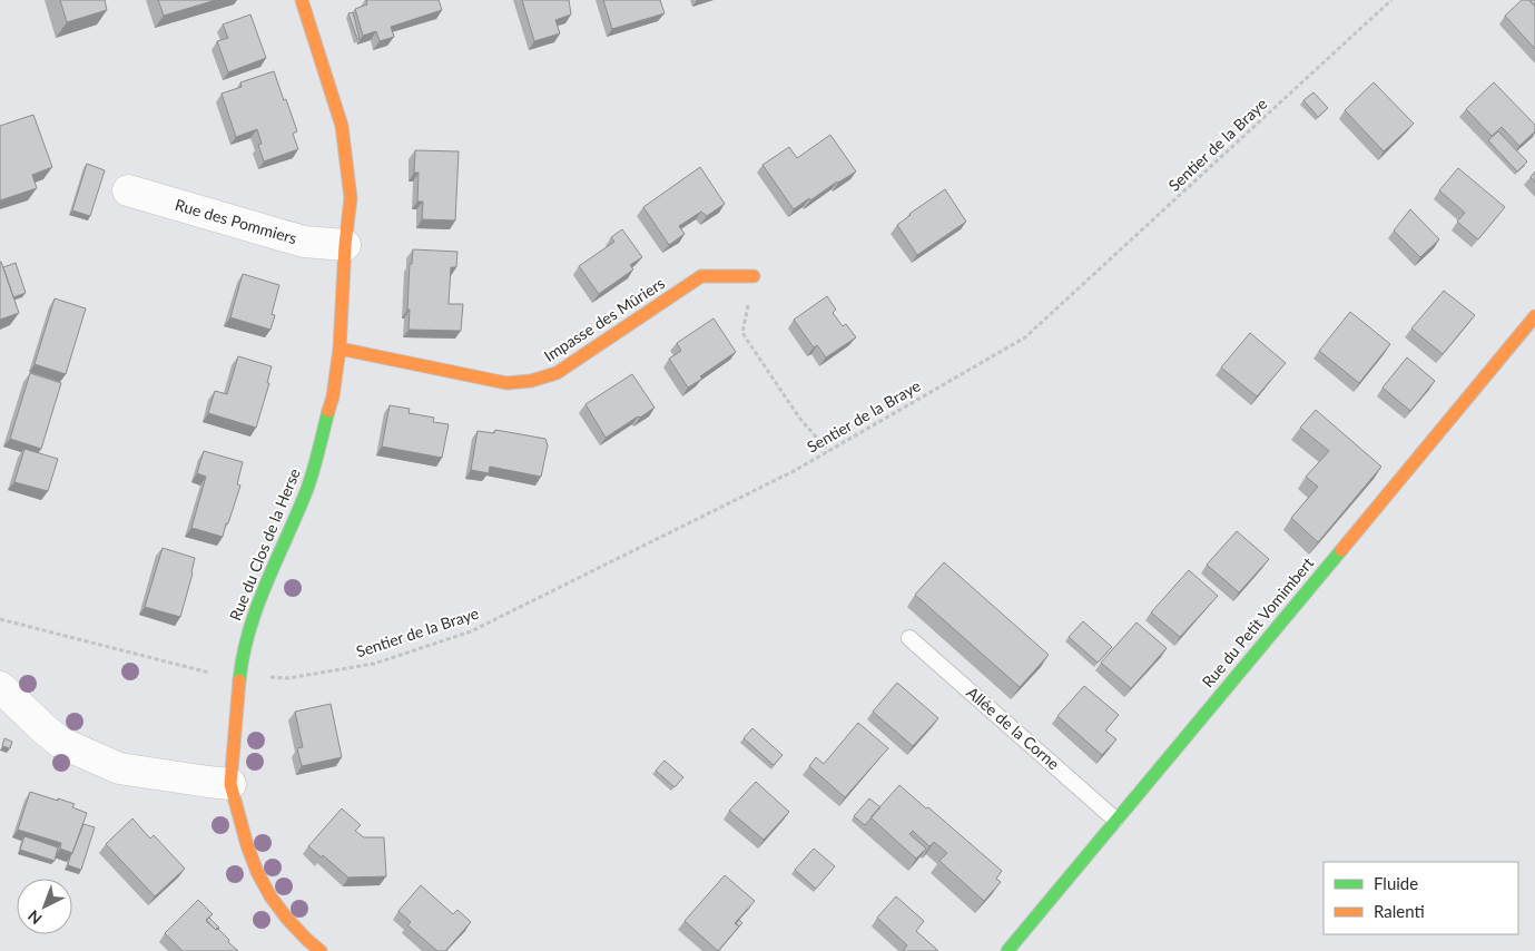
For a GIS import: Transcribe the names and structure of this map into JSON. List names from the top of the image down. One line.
{"streets":{"street":["Rue des Pommiers","Impasse des Mûriers","Rue du Clos de la Herse","Rue du Petit Vomimbert"],"lane":["Allée de la Corne"],"path":["Sentier de la Braye"]},"crossings":[["Rue des Pommiers","Rue du Clos de la Herse"],["Impasse des Mûriers","Rue du Clos de la Herse"],["Rue du Petit Vomimbert","Allée de la Corne"]],"legend":["Fluide","Ralenti"],"north":"bottom left"}
